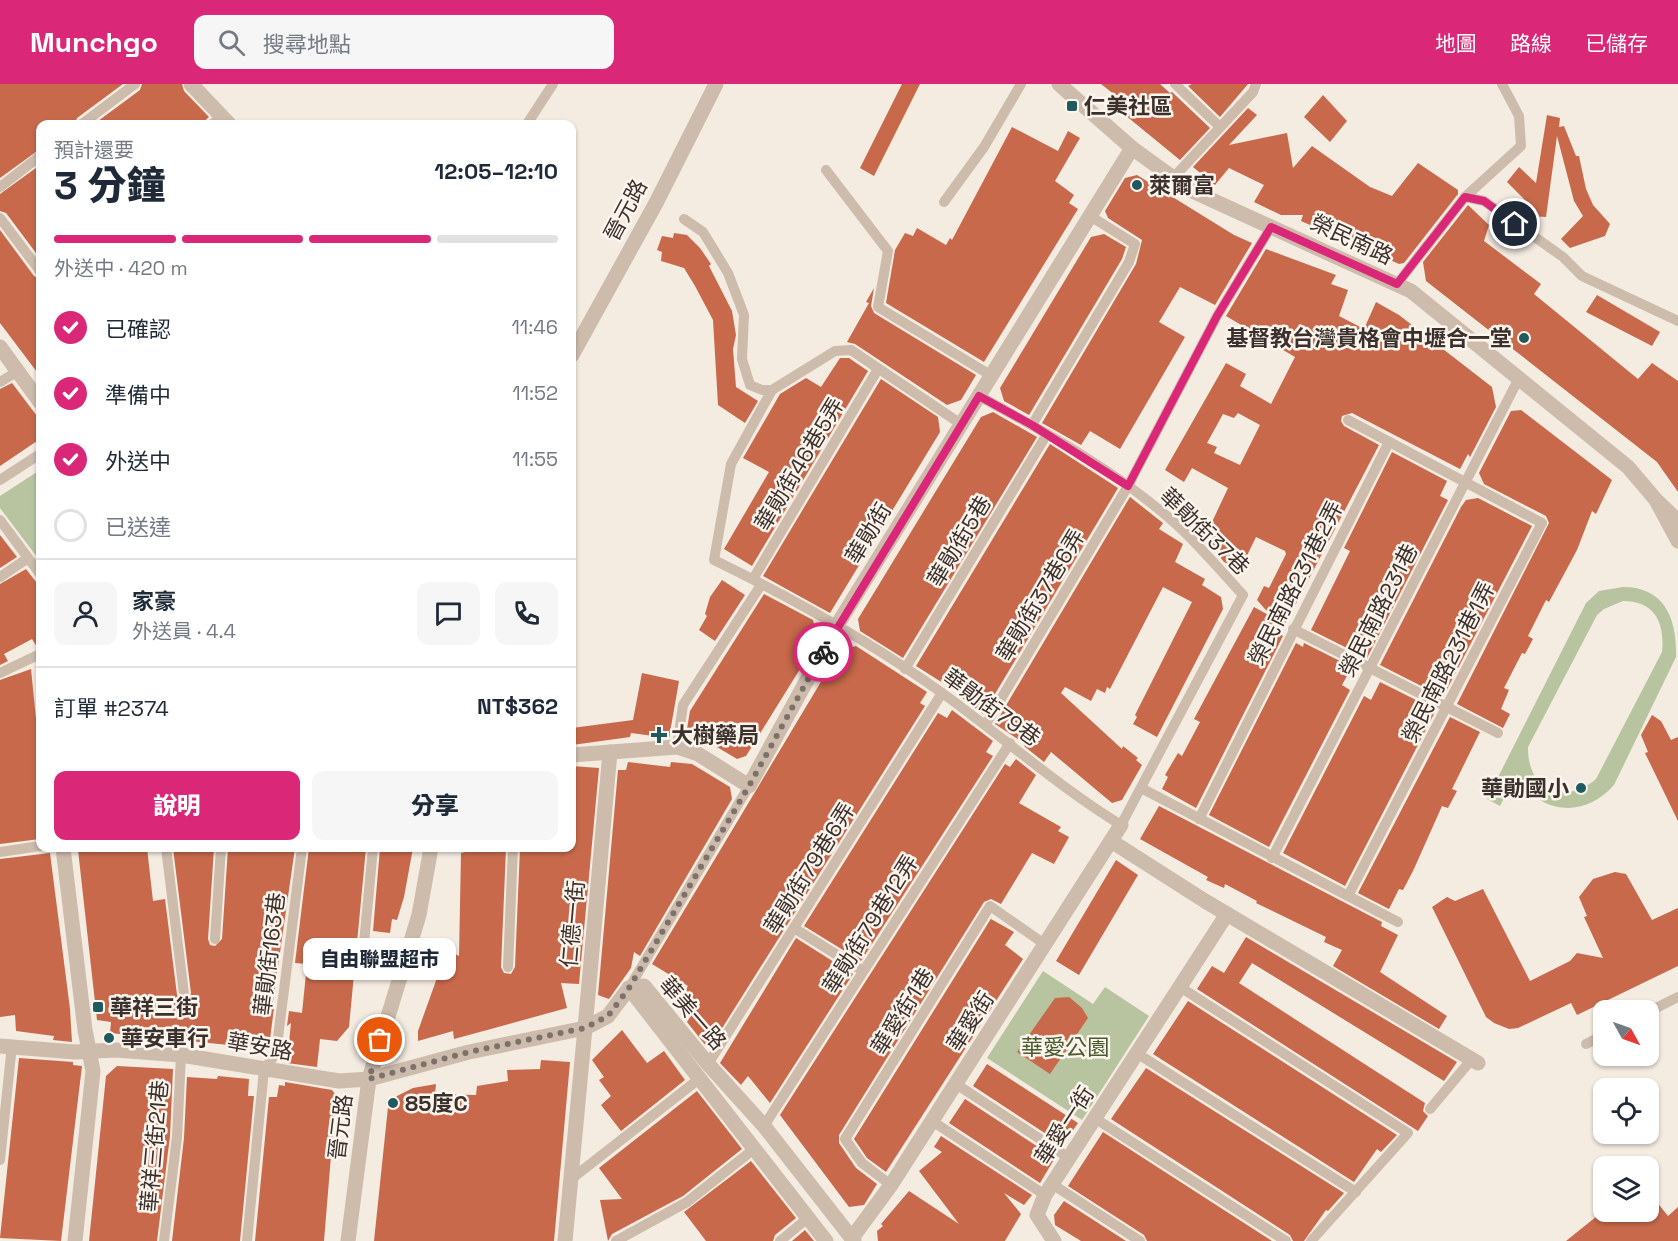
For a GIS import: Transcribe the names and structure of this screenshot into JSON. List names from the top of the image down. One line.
{"streets":{"street":["晉元路","榮民南路","華勛街","仁德一街","華美一路","華愛街","華安路","華愛一街"],"lane":["華勛街46巷5弄","華勛街37巷","華勛街5巷","榮民南路231巷2弄","華勛街37巷6弄","榮民南路231巷","榮民南路231巷1弄","華勛街79巷","華勛街79巷6弄","華勛街79巷12弄","華勛街163巷","華愛街1巷","華祥三街21巷"]},"crossings":[["晉元路","華安路"],["榮民南路","華勛街"],["榮民南路","華勛街37巷6弄"],["榮民南路","榮民南路231巷"],["華勛街46巷5弄","華勛街79巷"],["華勛街37巷","華勛街"],["華勛街37巷","華勛街5巷"],["華勛街37巷","華勛街37巷6弄"],["華勛街37巷","華勛街79巷"],["華勛街37巷","華愛街"],["華勛街","華勛街79巷"],["華勛街5巷","華勛街79巷"],["華勛街37巷6弄","華勛街79巷"],["榮民南路231巷","榮民南路231巷1弄"],["華勛街79巷","華勛街79巷6弄"],["華勛街79巷","華勛街79巷12弄"],["華勛街79巷","華愛街"],["華勛街79巷6弄","華美一路"],["華勛街79巷12弄","華美一路"],["華勛街163巷","華安路"],["華愛街1巷","華愛街"],["華美一路","華愛街"],["華安路","華祥三街21巷"]],"parks":["華愛公園"],"places":{"transit":["仁美社區","華祥三街"],"other":["萊爾富","基督教台灣貴格會中壢合一堂","華勛國小","華安車行","自由聯盟超市","85度C"],"health":["大樹藥局"]},"north":"bottom right","page":{"header":"Munchgo","search":"搜尋地點","nav":["地圖","路線","已儲存"],"heading":["3 分鐘","預計還要","12:05–12:10"],"panel":["家豪","外送員 · 4.4","訂單 #2374","NT$362"],"bar":"外送中 · 420 m","list":[["已確認","11:46"],["準備中","11:52"],["外送中","11:55"],"已送達"],"buttons":["說明","分享"],"bubble":"自由聯盟超市"}}
